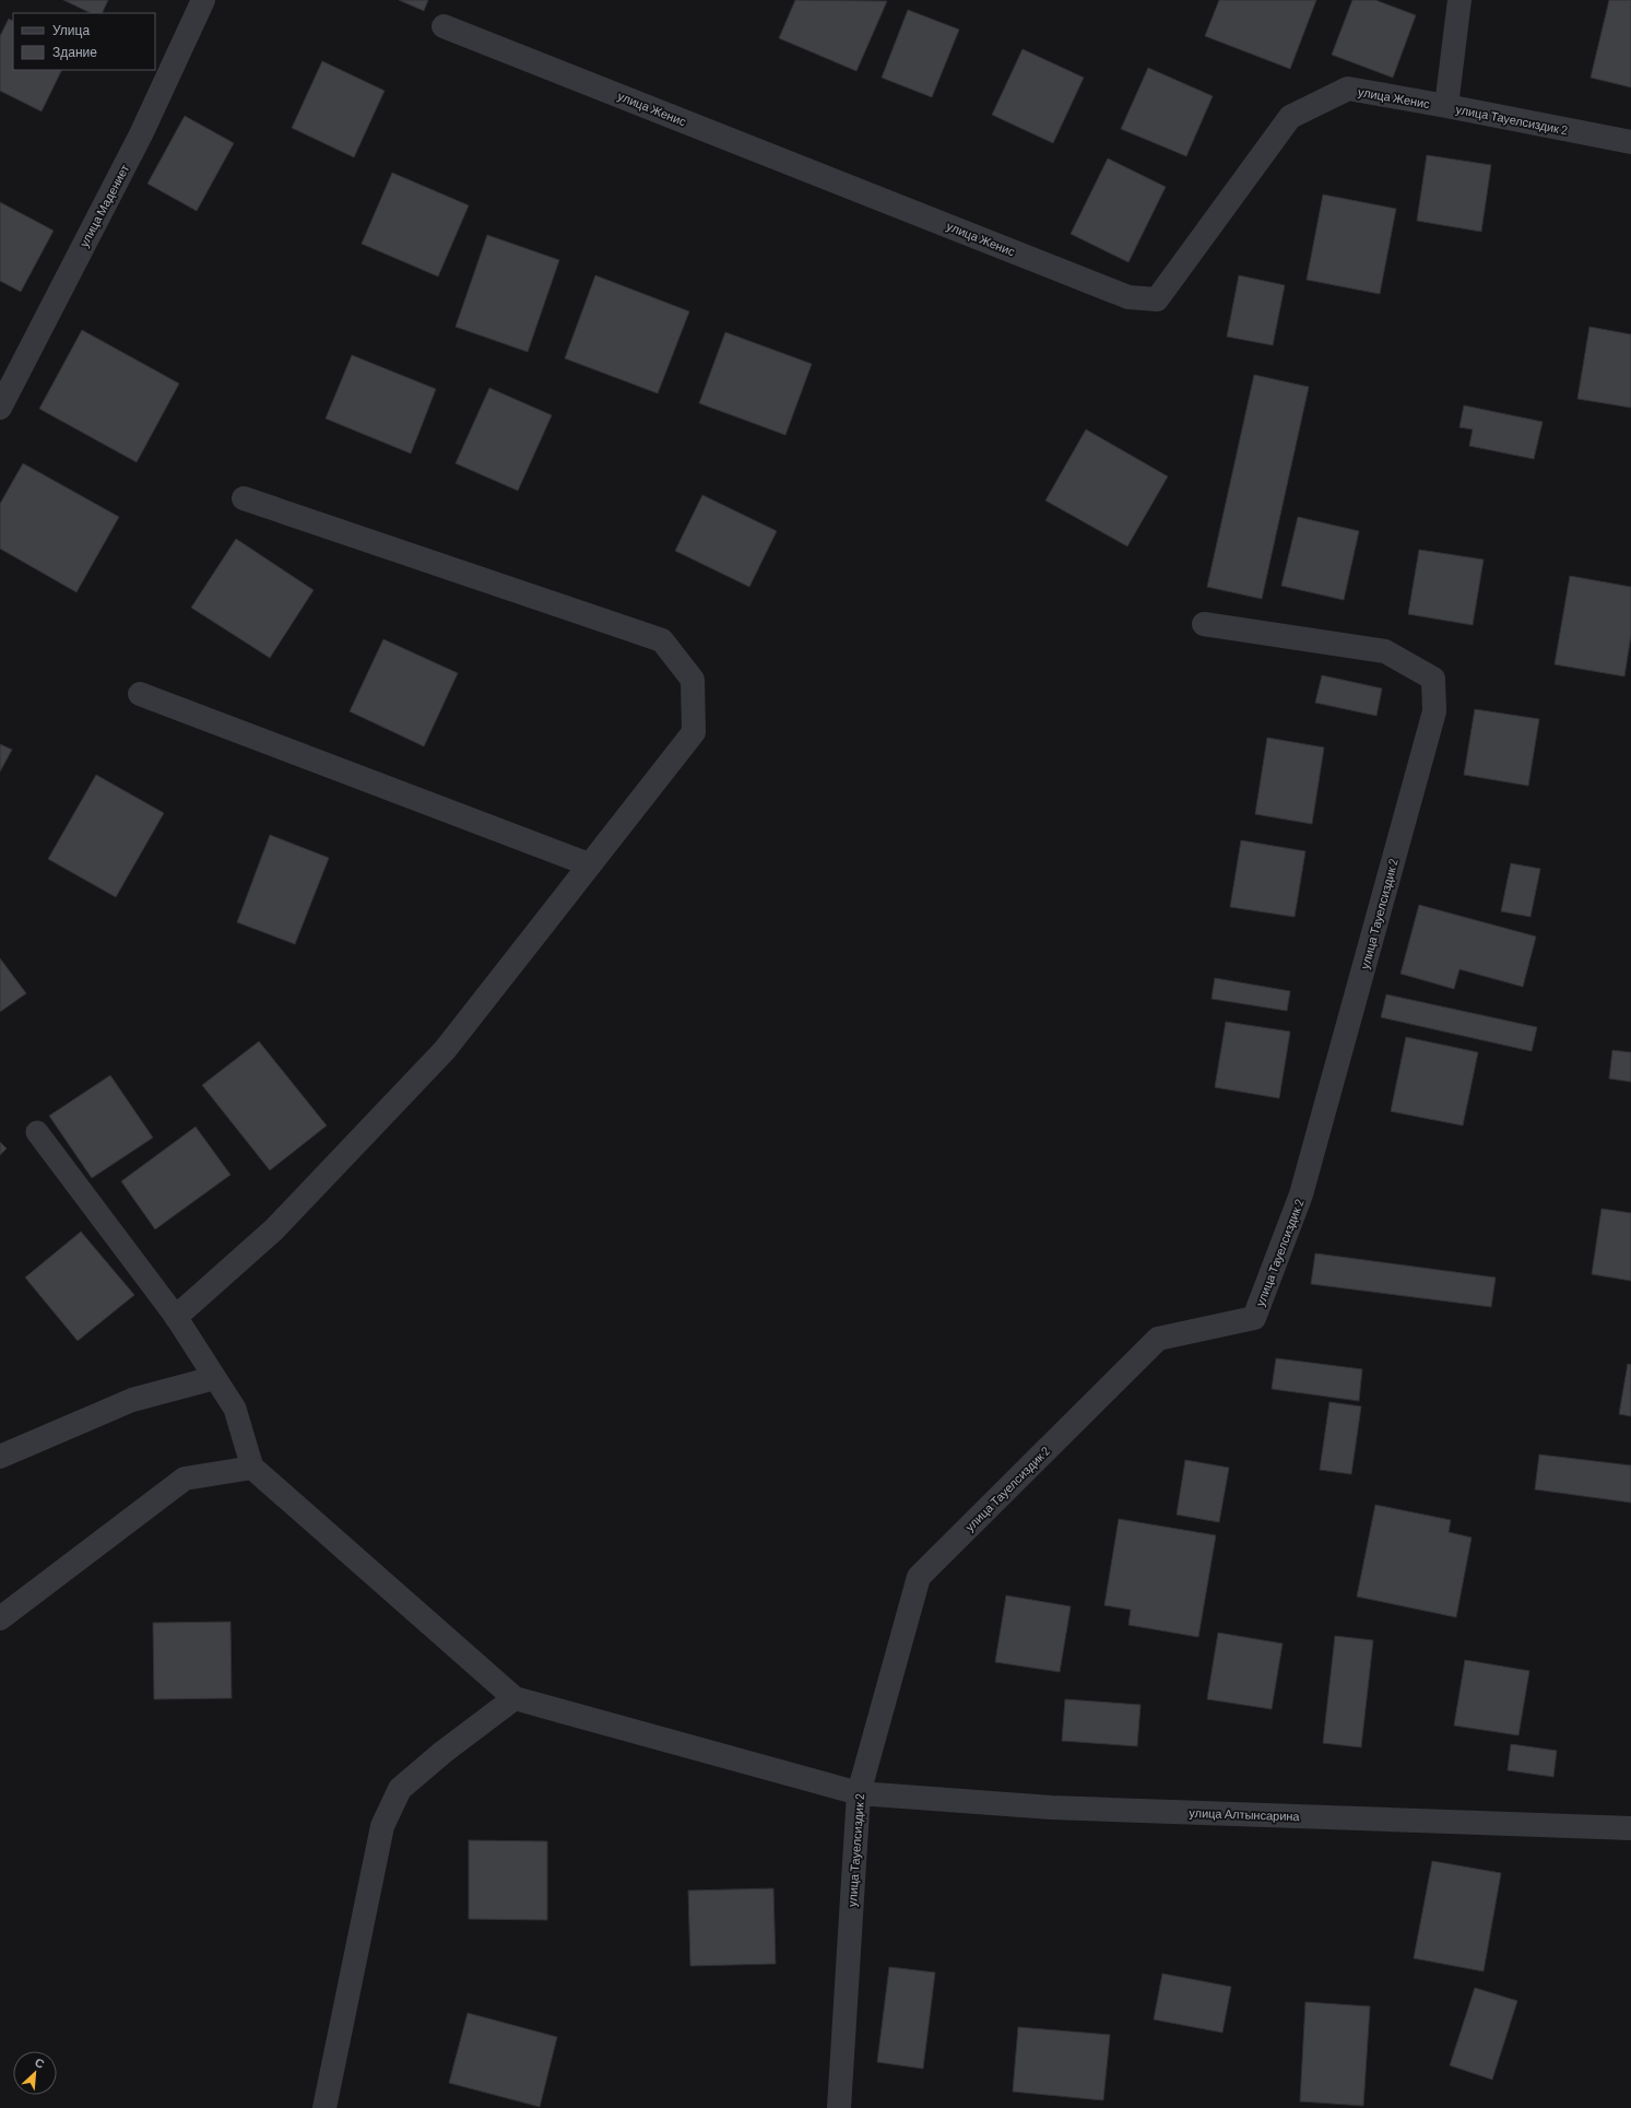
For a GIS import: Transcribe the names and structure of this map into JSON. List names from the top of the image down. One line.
{"streets":{"street":["улица Женис","улица Тауелсиздик 2","улица Мадениет","улица Алтынсарина"]},"crossings":[["улица Женис","улица Тауелсиздик 2"],["улица Тауелсиздик 2","улица Алтынсарина"]],"legend":["Улица","Здание"],"north":"top right"}
